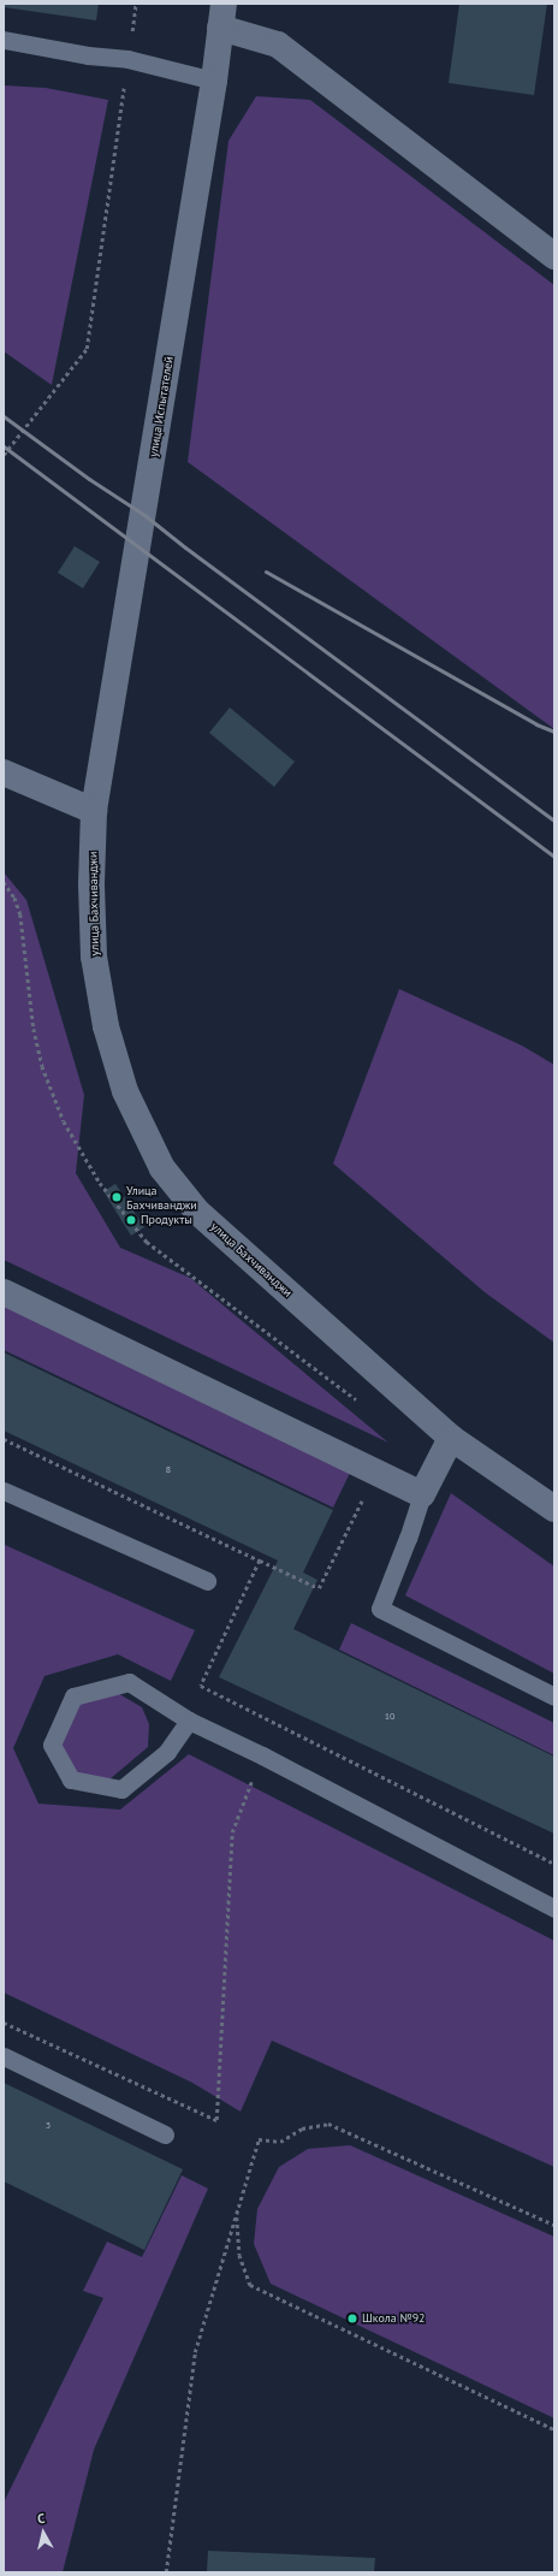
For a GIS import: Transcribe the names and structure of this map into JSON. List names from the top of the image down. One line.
{"streets":{"main road":["улица Испытателей","улица Бахчиванджи"]},"crossings":[["улица Испытателей","улица Бахчиванджи"]],"places":["Улица Бахчиванджи","Продукты","Школа №92"],"house_numbers":["8","10","3"],"north":"top"}
